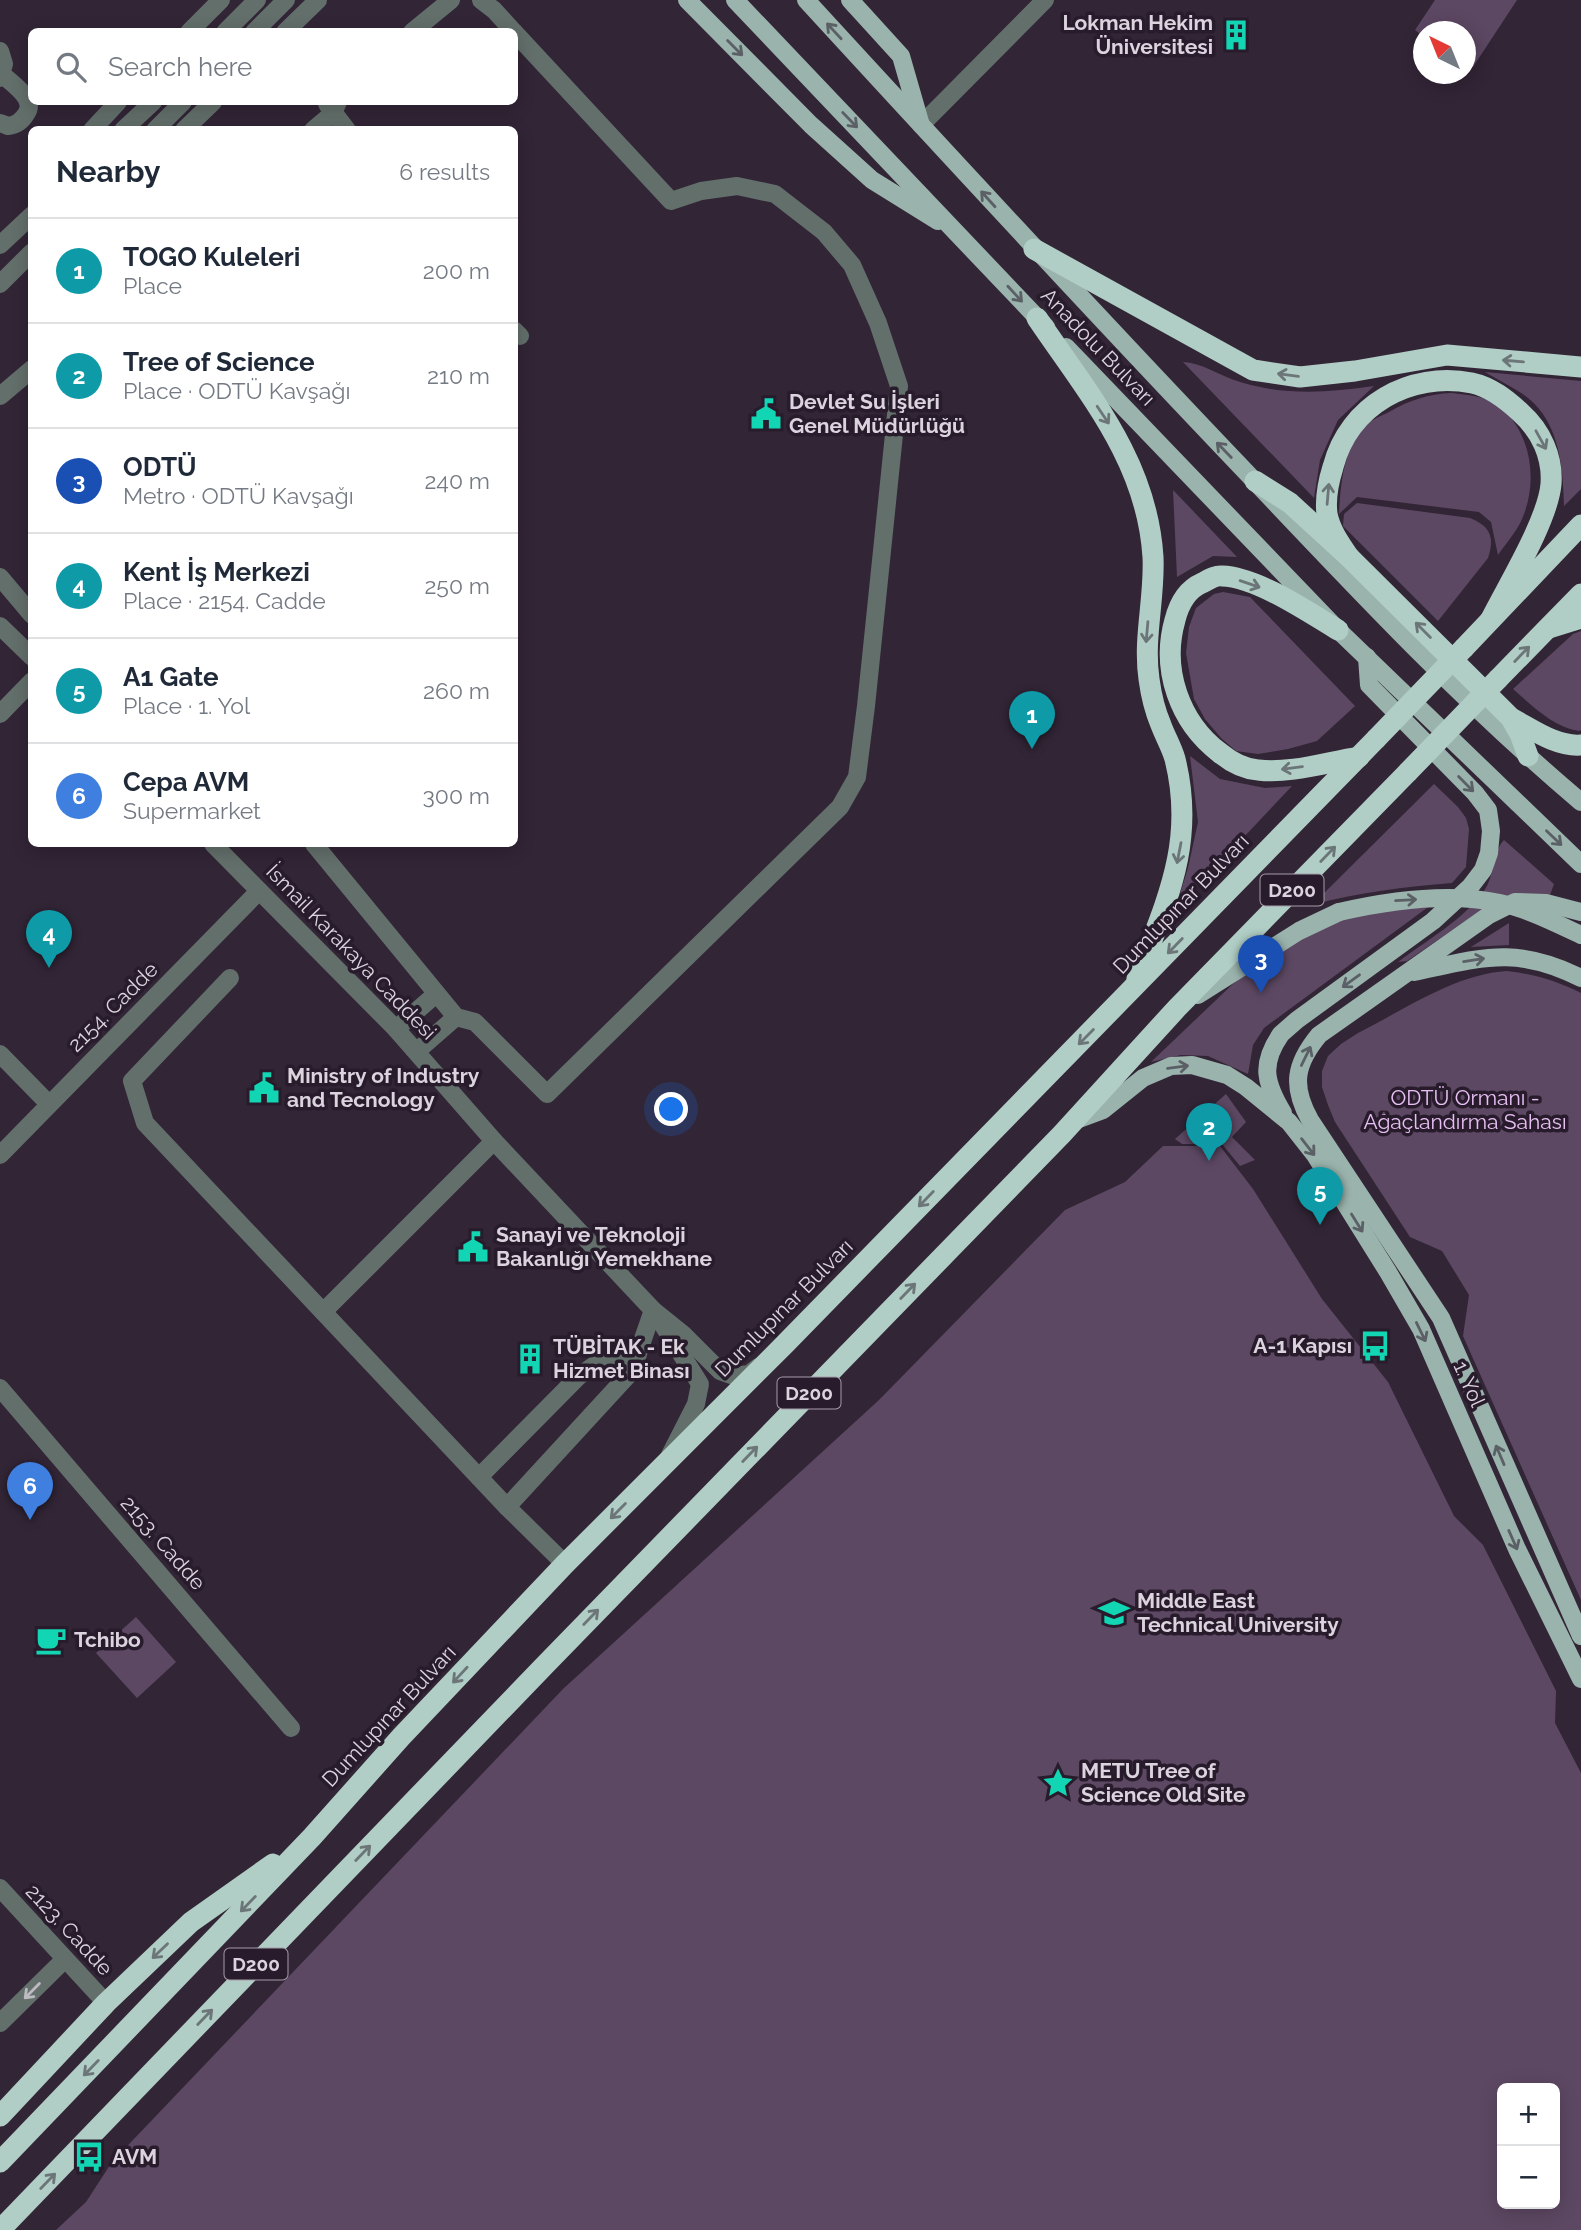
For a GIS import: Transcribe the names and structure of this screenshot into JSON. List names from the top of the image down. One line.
{"streets":{"highway":["D200","Dumlupınar Bulvarı"],"main road":["Anadolu Bulvarı","1. Yol"],"street":["İsmail Karakaya Caddesi","2154. Cadde","2153. Cadde","2123. Cadde"]},"crossings":[["Dumlupınar Bulvarı","İsmail Karakaya Caddesi"],["İsmail Karakaya Caddesi","2154. Cadde"]],"parks":["ODTÜ Ormanı - Ağaçlandırma Sahası"],"places":{"building":["Lokman Hekim Üniversitesi","TÜBİTAK - Ek Hizmet Binası"],"public building":["Devlet Su İşleri Genel Müdürlüğü","Ministry of Industry and Tecnology","Sanayi ve Teknoloji Bakanlığı Yemekhane"],"bus stop":["A-1 Kapısı","AVM"],"school or university":["Middle East Technical University"],"cafe":["Tchibo"],"place":["METU Tree of Science Old Site"]},"north":"top left","page":{"search":"Search here","heading":["Nearby","6 results"],"list":[{"mark":"1","name":"TOGO Kuleleri","note":"Place","value":"200 m"},{"mark":"2","name":"Tree of Science","note":"Place · ODTÜ Kavşağı","value":"210 m"},{"mark":"3","name":"ODTÜ","note":"Metro · ODTÜ Kavşağı","value":"240 m"},{"mark":"4","name":"Kent İş Merkezi","note":"Place · 2154. Cadde","value":"250 m"},{"mark":"5","name":"A1 Gate","note":"Place · 1. Yol","value":"260 m"},{"mark":"6","name":"Cepa AVM","note":"Supermarket","value":"300 m"}],"pins":["1","4","3","2","5","6"],"map_buttons":["+","−"]}}
